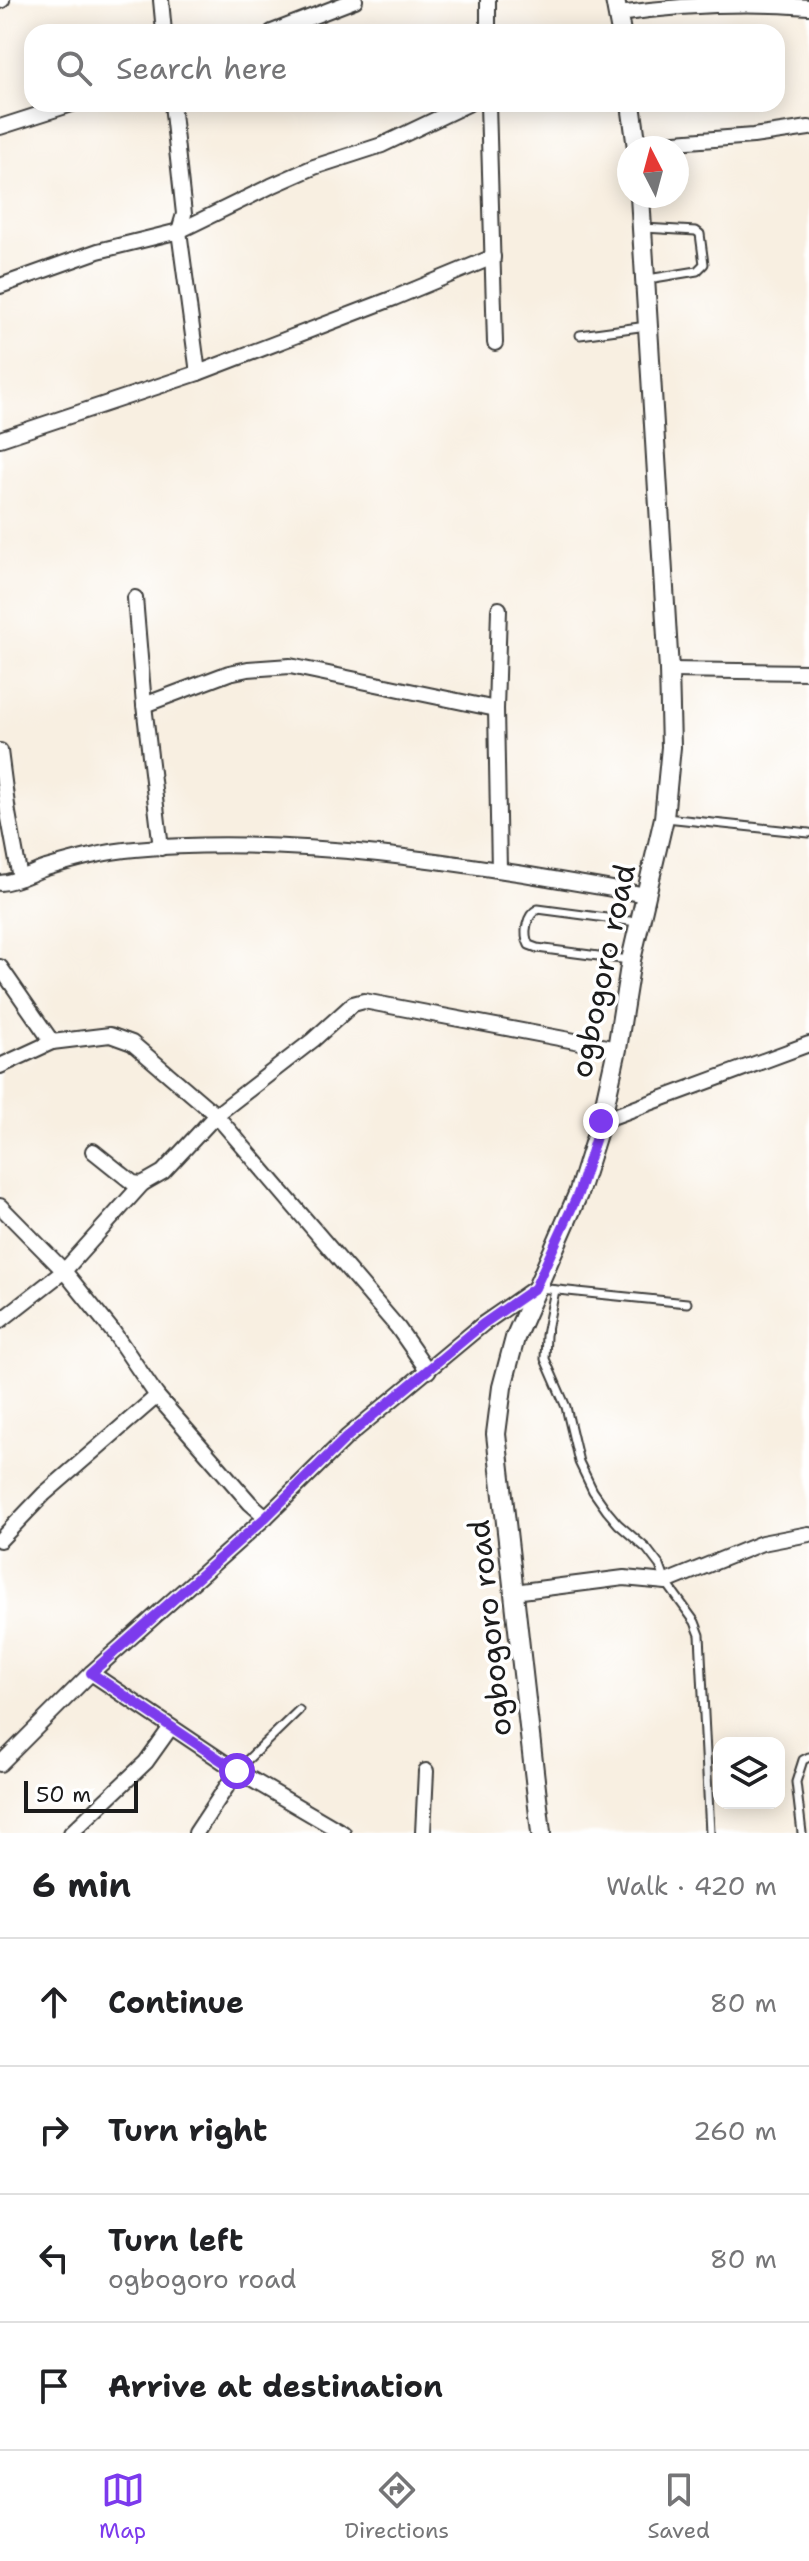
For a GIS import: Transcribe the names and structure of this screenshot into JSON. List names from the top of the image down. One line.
{"streets":{"street":["ogbogoro road"]},"scale_bar":"50 m","north":"top","page":{"search":"Search here","scale":"50 m","heading":["6 min","Walk · 420 m"],"list":[["Continue","80 m"],["Turn right","260 m"],["Turn left","ogbogoro road","80 m"],"Arrive at destination"],"nav":["Map","Directions","Saved"]}}
